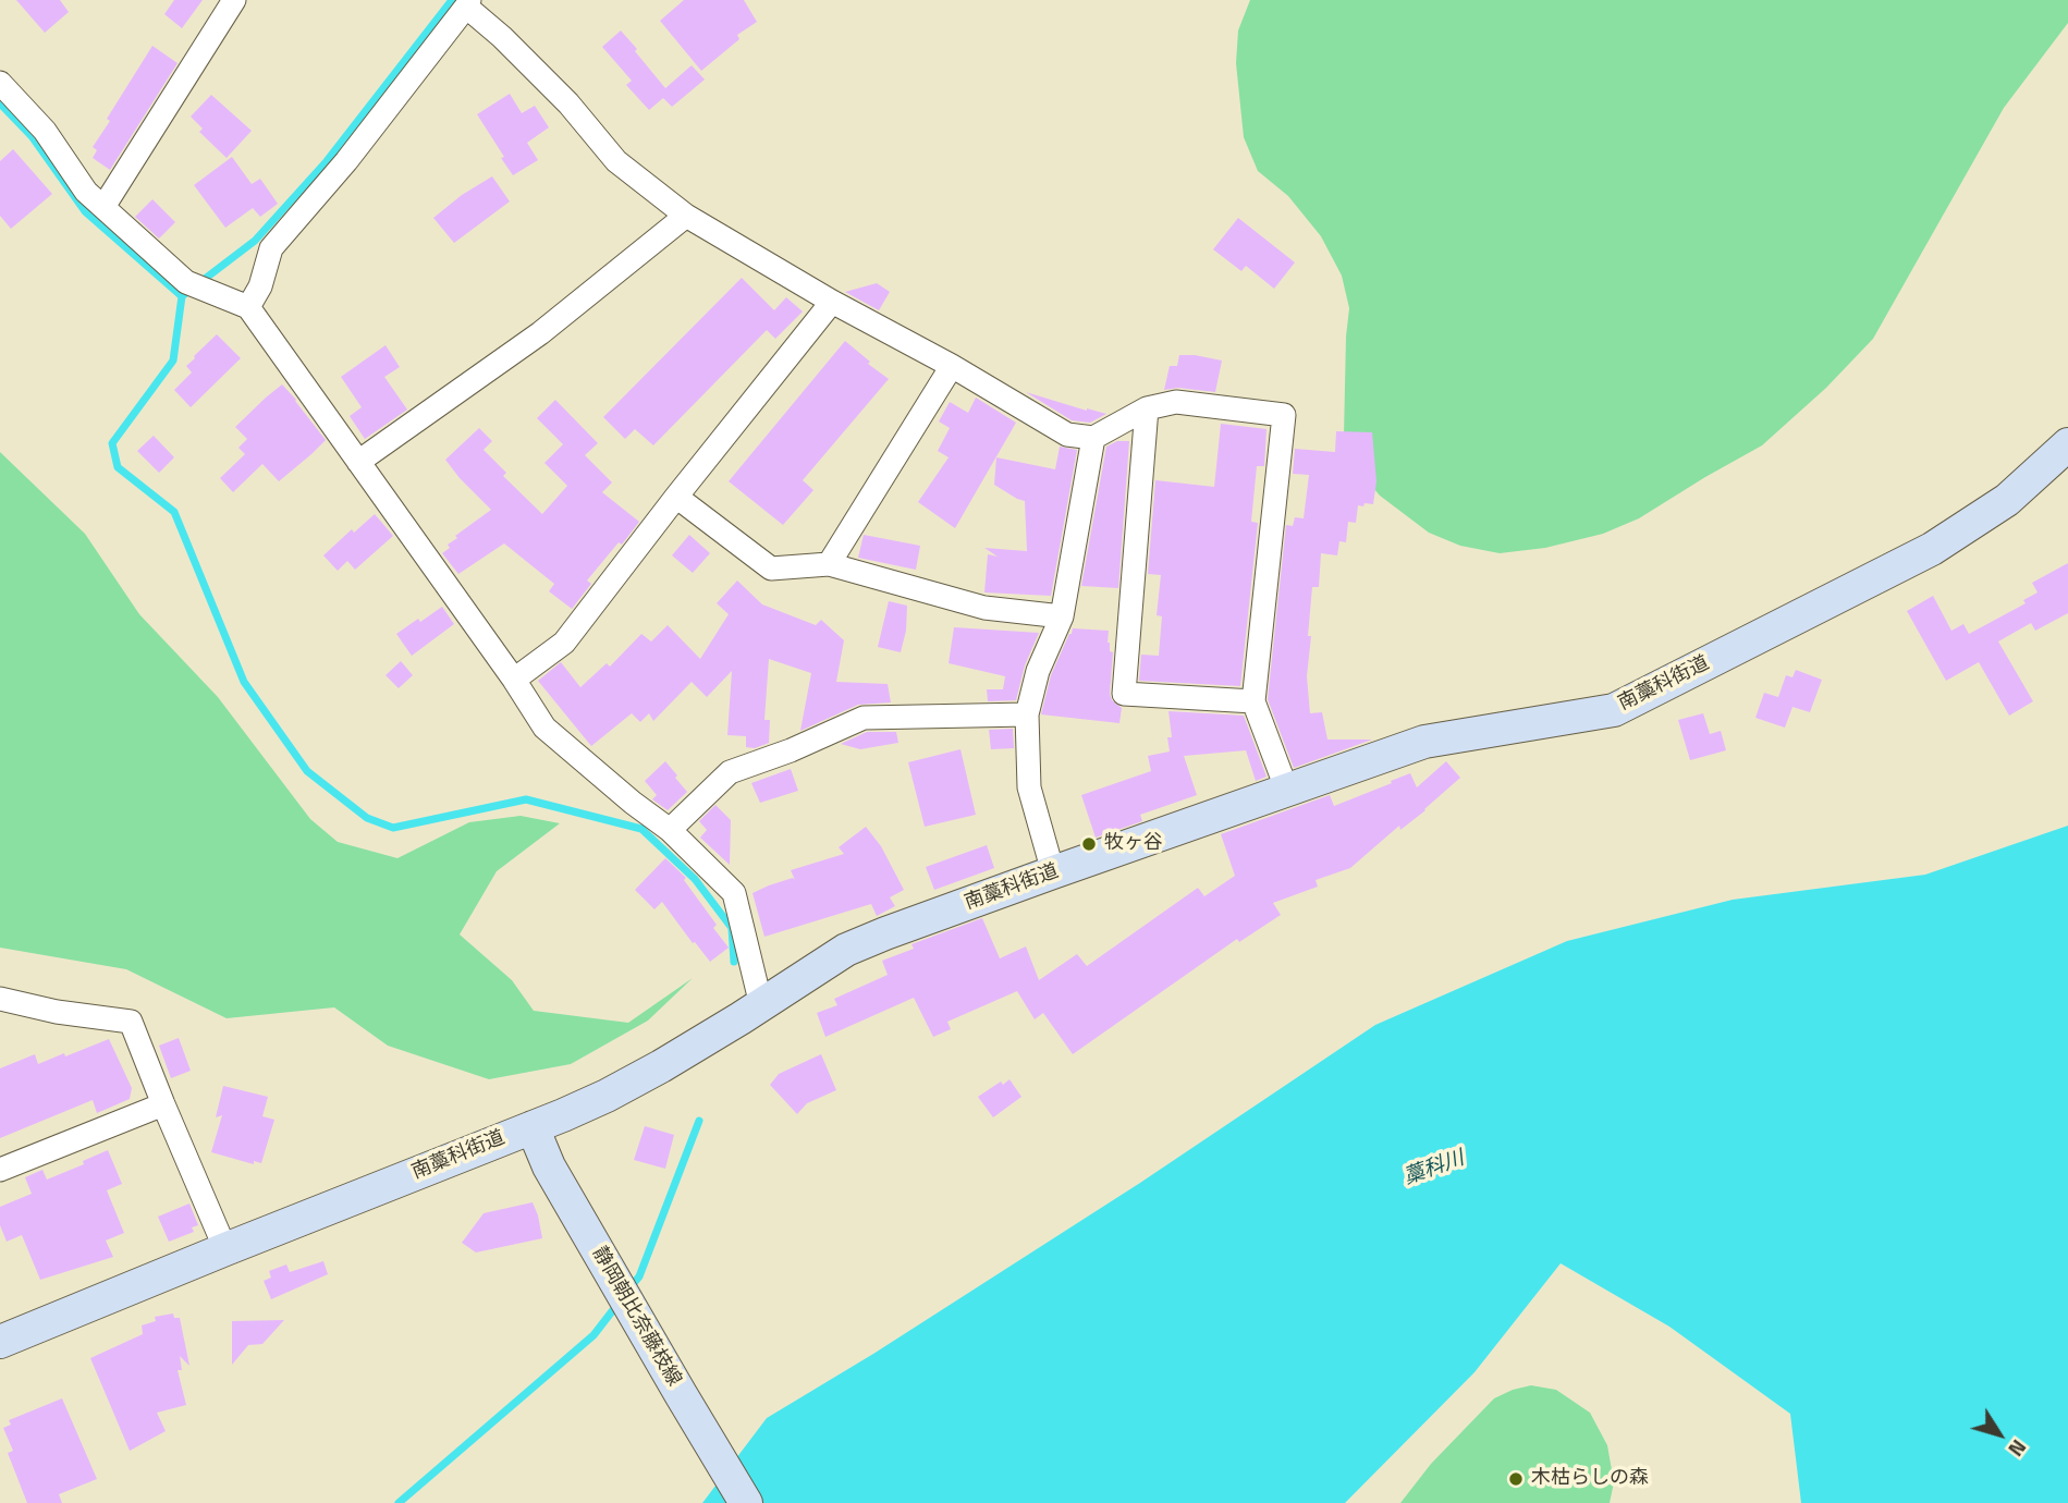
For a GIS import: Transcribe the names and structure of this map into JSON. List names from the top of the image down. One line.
{"streets":{"main road":["南藁科街道","静岡朝比奈藤枝線"]},"crossings":[["南藁科街道","静岡朝比奈藤枝線"]],"water":["藁科川"],"places":["牧ヶ谷","木枯らしの森"],"north":"bottom right"}
